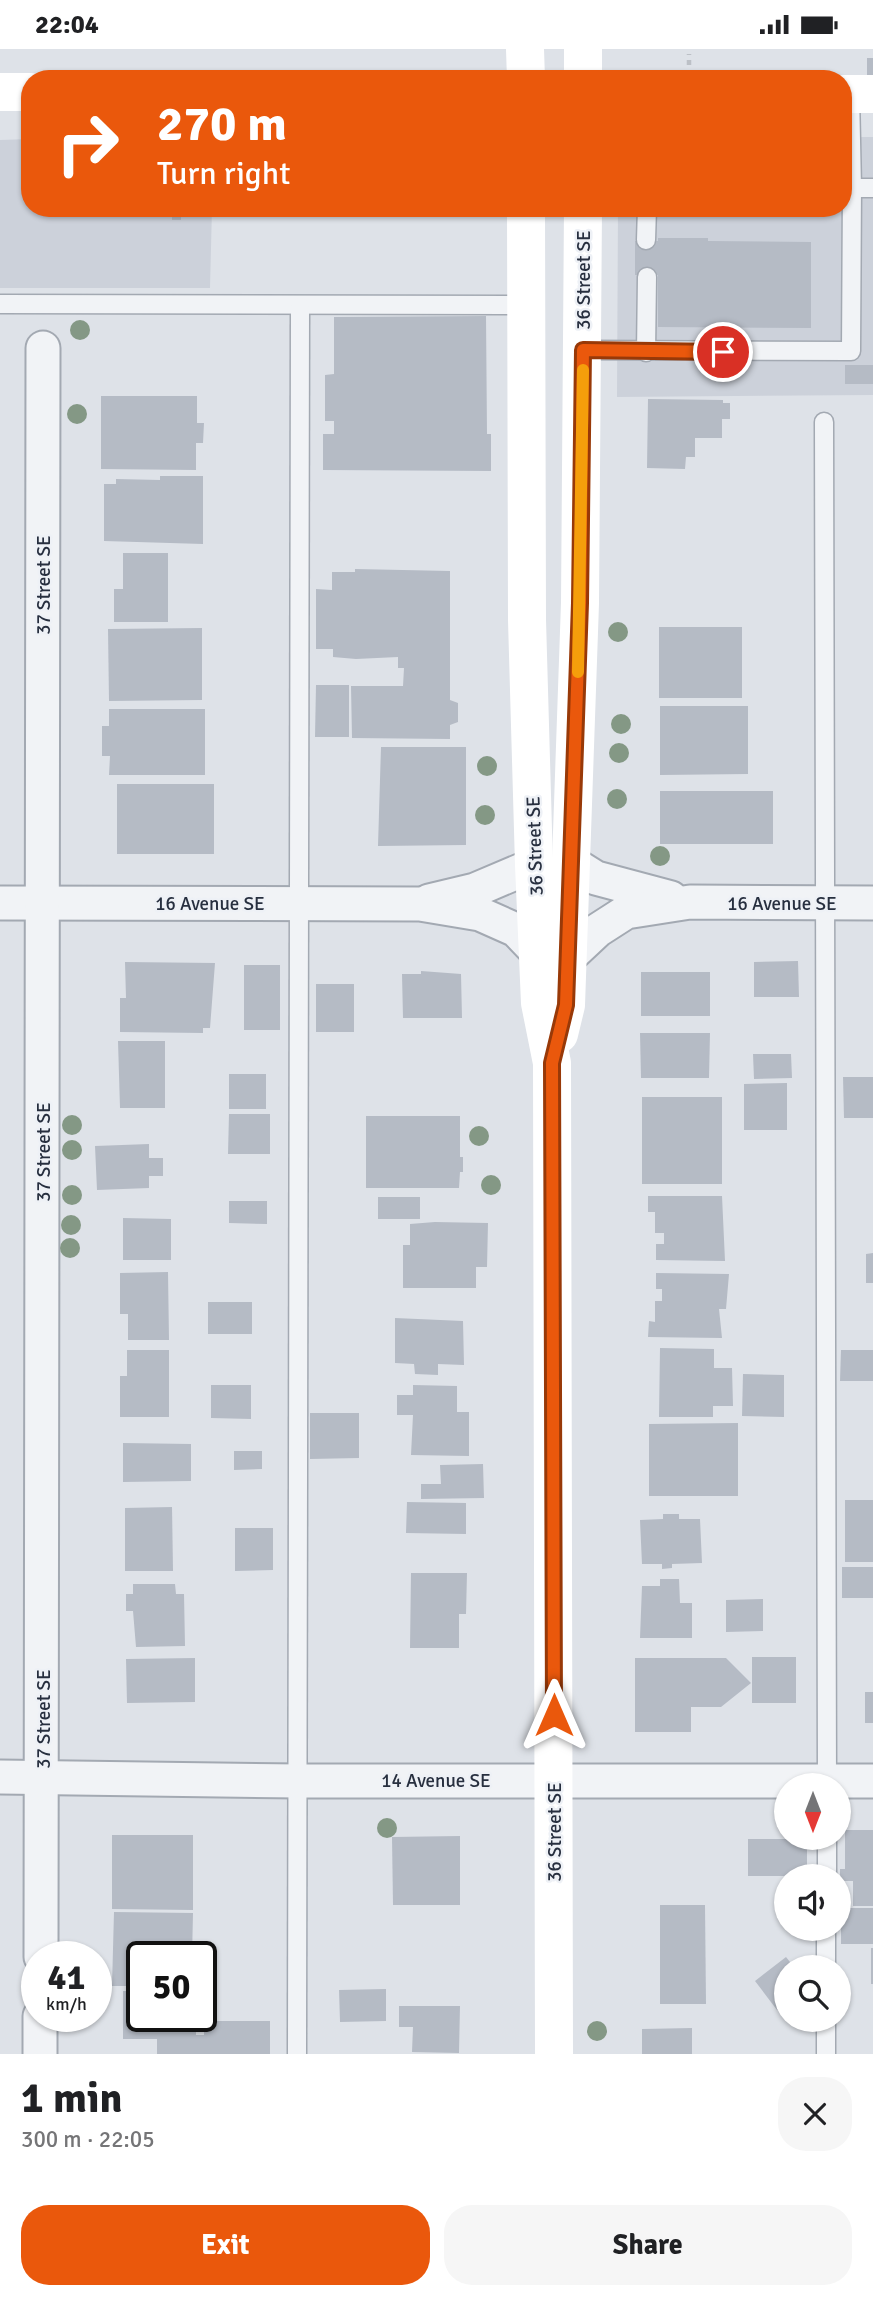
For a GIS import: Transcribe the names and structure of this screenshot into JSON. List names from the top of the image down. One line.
{"streets":{"main road":["36 Street SE"],"street":["37 Street SE","16 Avenue SE","14 Avenue SE"]},"crossings":[["36 Street SE","16 Avenue SE"],["36 Street SE","14 Avenue SE"],["37 Street SE","16 Avenue SE"],["37 Street SE","14 Avenue SE"]],"north":"bottom","page":{"status":"22:04","turn":["270 m","Turn right"],"speed":"41 km/h","limit":"50","heading":["1 min","300 m · 22:05"],"buttons":["Exit","Share"]}}
